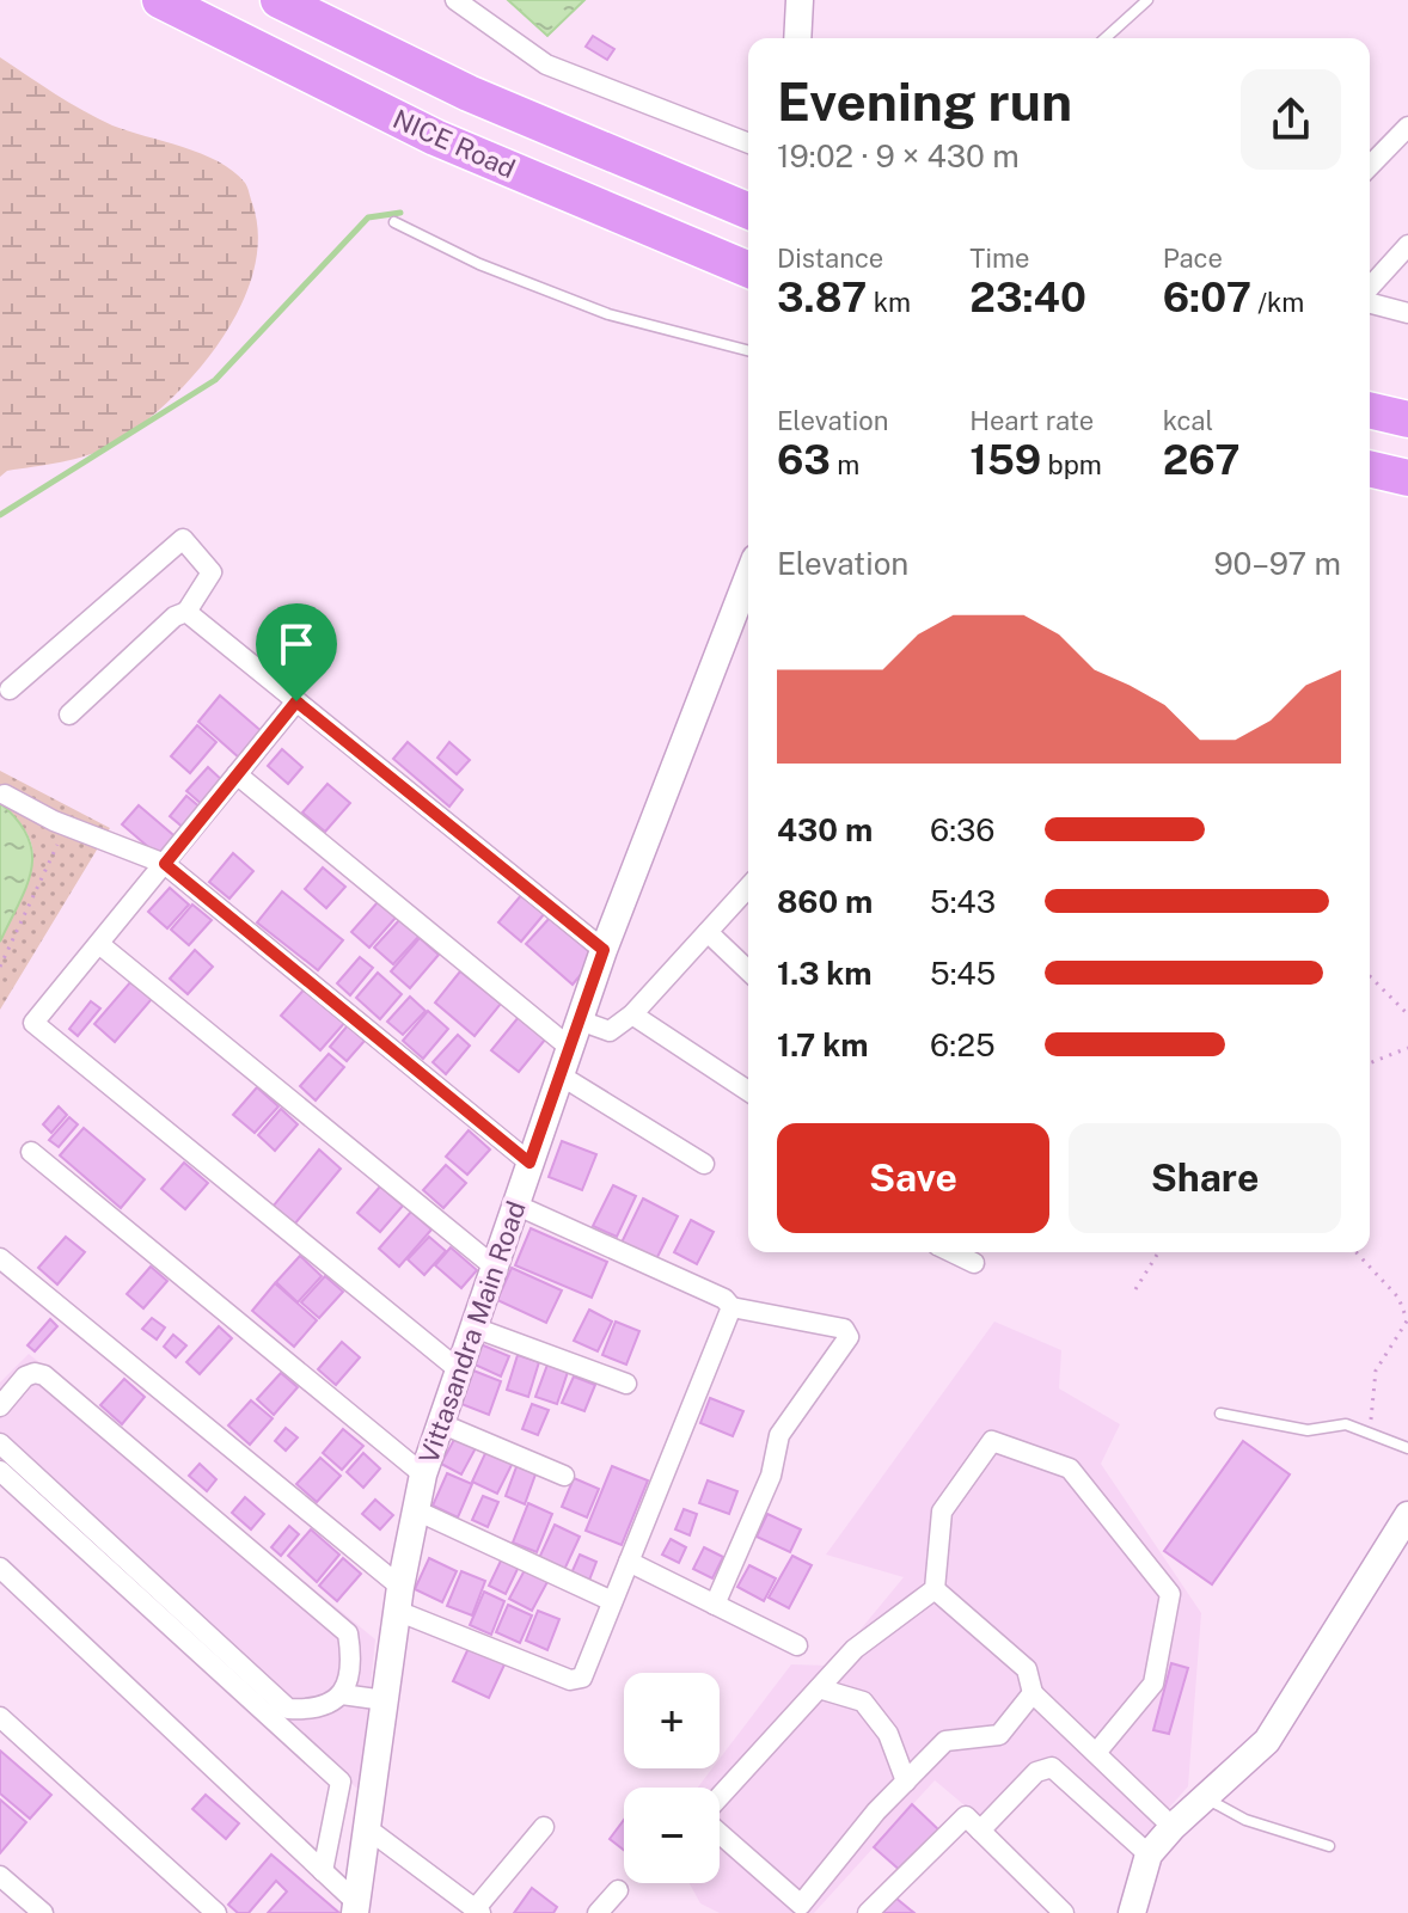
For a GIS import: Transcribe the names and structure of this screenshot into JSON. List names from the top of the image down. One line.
{"streets":{"highway":["NICE Road"],"street":["Vittasandra Main Road"]},"page":{"heading":["Evening run","19:02 · 9 × 430 m"],"stats":[["Distance","3.87 km"],["Time","23:40"],["Pace","6:07 /km"],["Elevation","63 m"],["Heart rate","159 bpm"],["kcal","267"]],"chart":["Elevation","90–97 m"],"list":[{"name":"430 m","note":"6:36"},{"name":"860 m","note":"5:43"},{"name":"1.3 km","note":"5:45"},{"name":"1.7 km","note":"6:25"}],"buttons":["Save","Share"],"map_buttons":["+","−"]}}
